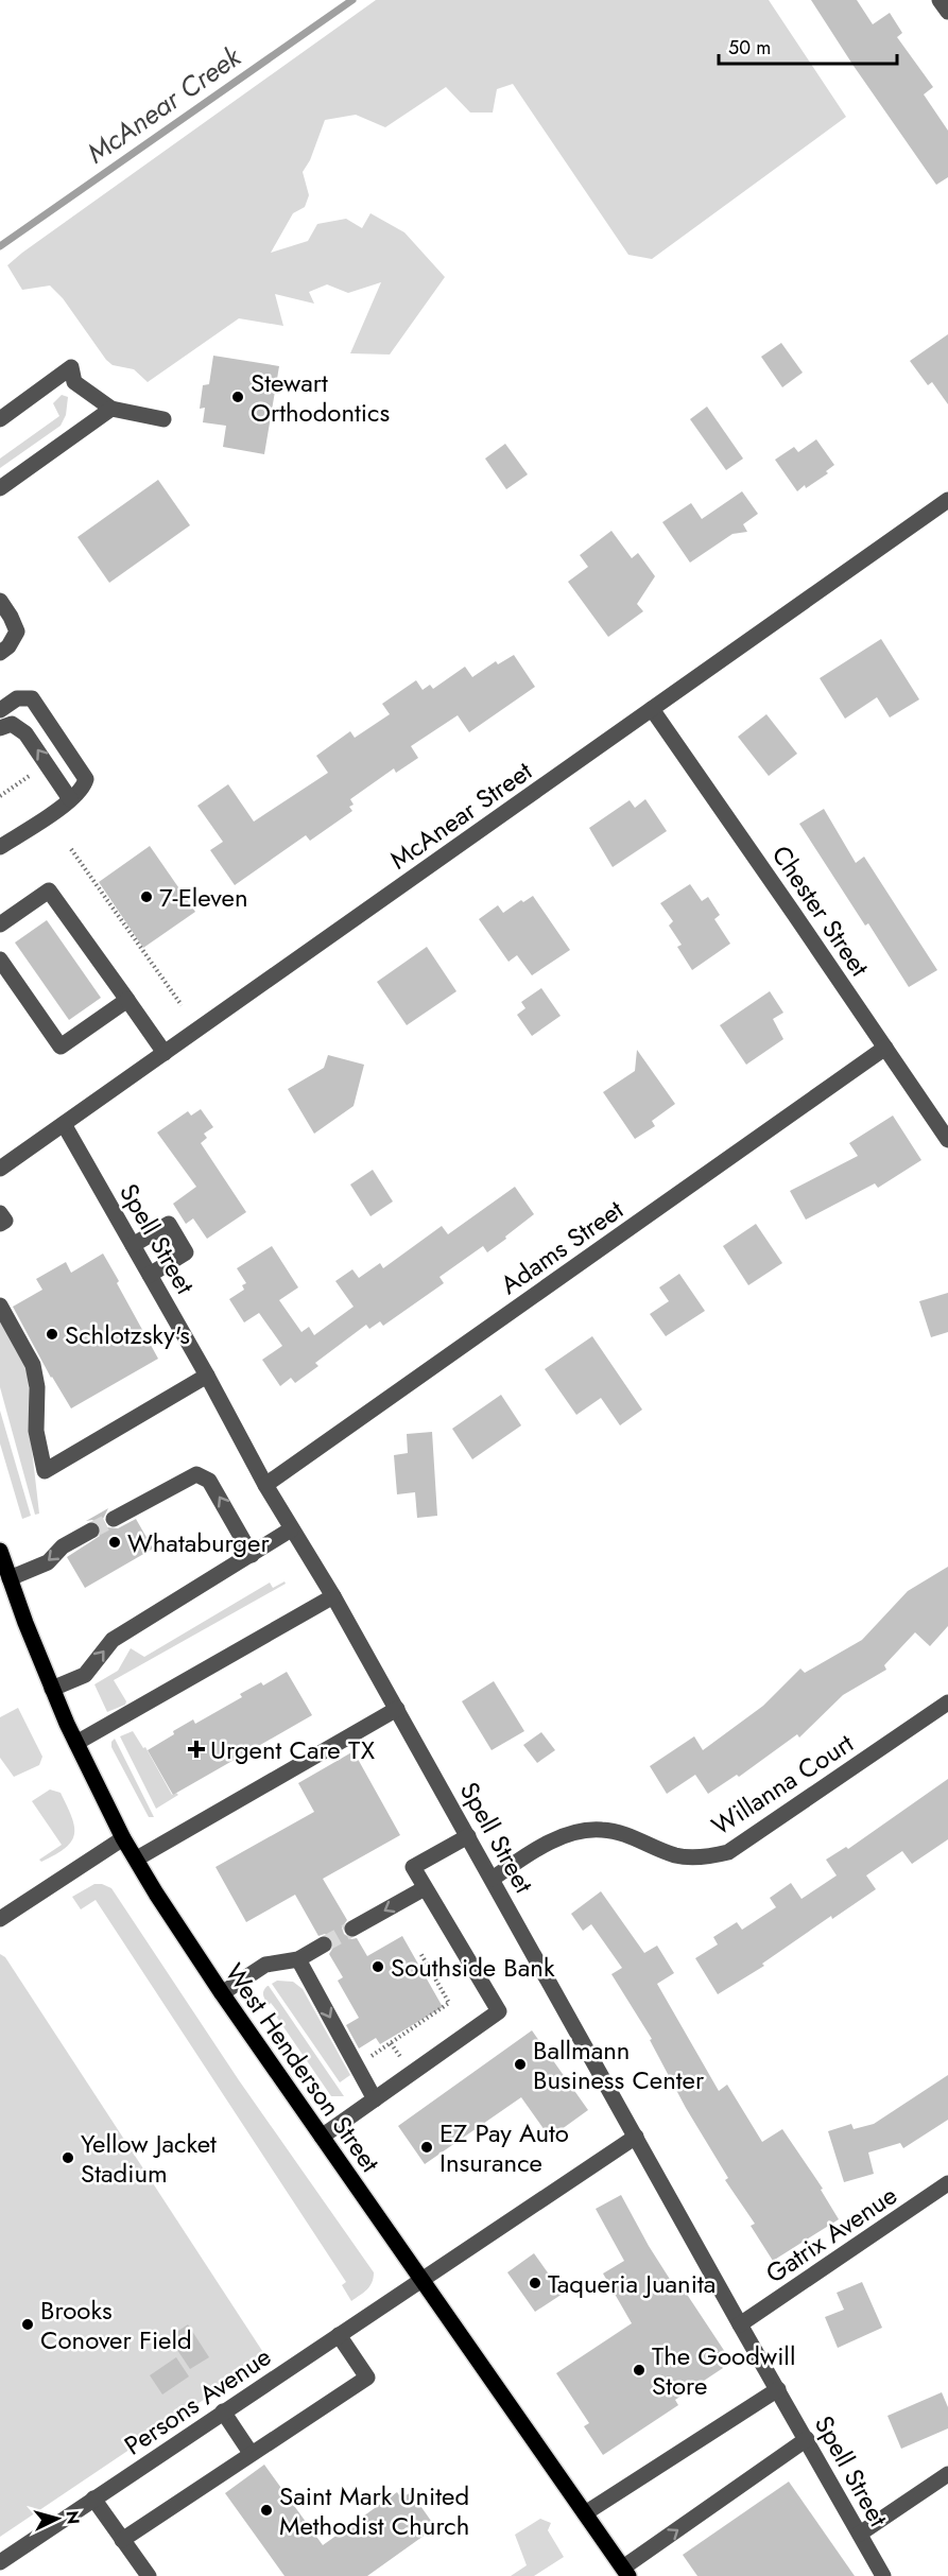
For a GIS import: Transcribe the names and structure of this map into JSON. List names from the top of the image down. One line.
{"streets":{"main road":["West Henderson Street"],"street":["McAnear Street","Chester Street","Spell Street","Adams Street","Willanna Court","Gatrix Avenue","Persons Avenue"]},"crossings":[["McAnear Street","Chester Street"],["McAnear Street","Spell Street"],["Chester Street","Adams Street"],["Spell Street","Adams Street"],["Spell Street","Willanna Court"],["Spell Street","Gatrix Avenue"],["Spell Street","Persons Avenue"],["West Henderson Street","Persons Avenue"]],"water":["McAnear Creek"],"places":{"other":["Stewart Orthodontics","7-Eleven","Schlotzsky's","Whataburger","Southside Bank","Ballmann Business Center","EZ Pay Auto Insurance","Yellow Jacket Stadium","Taqueria Juanita","Brooks Conover Field","The Goodwill Store","Saint Mark United Methodist Church"],"health":["Urgent Care TX"]},"scale_bar":"50 m","north":"right"}
